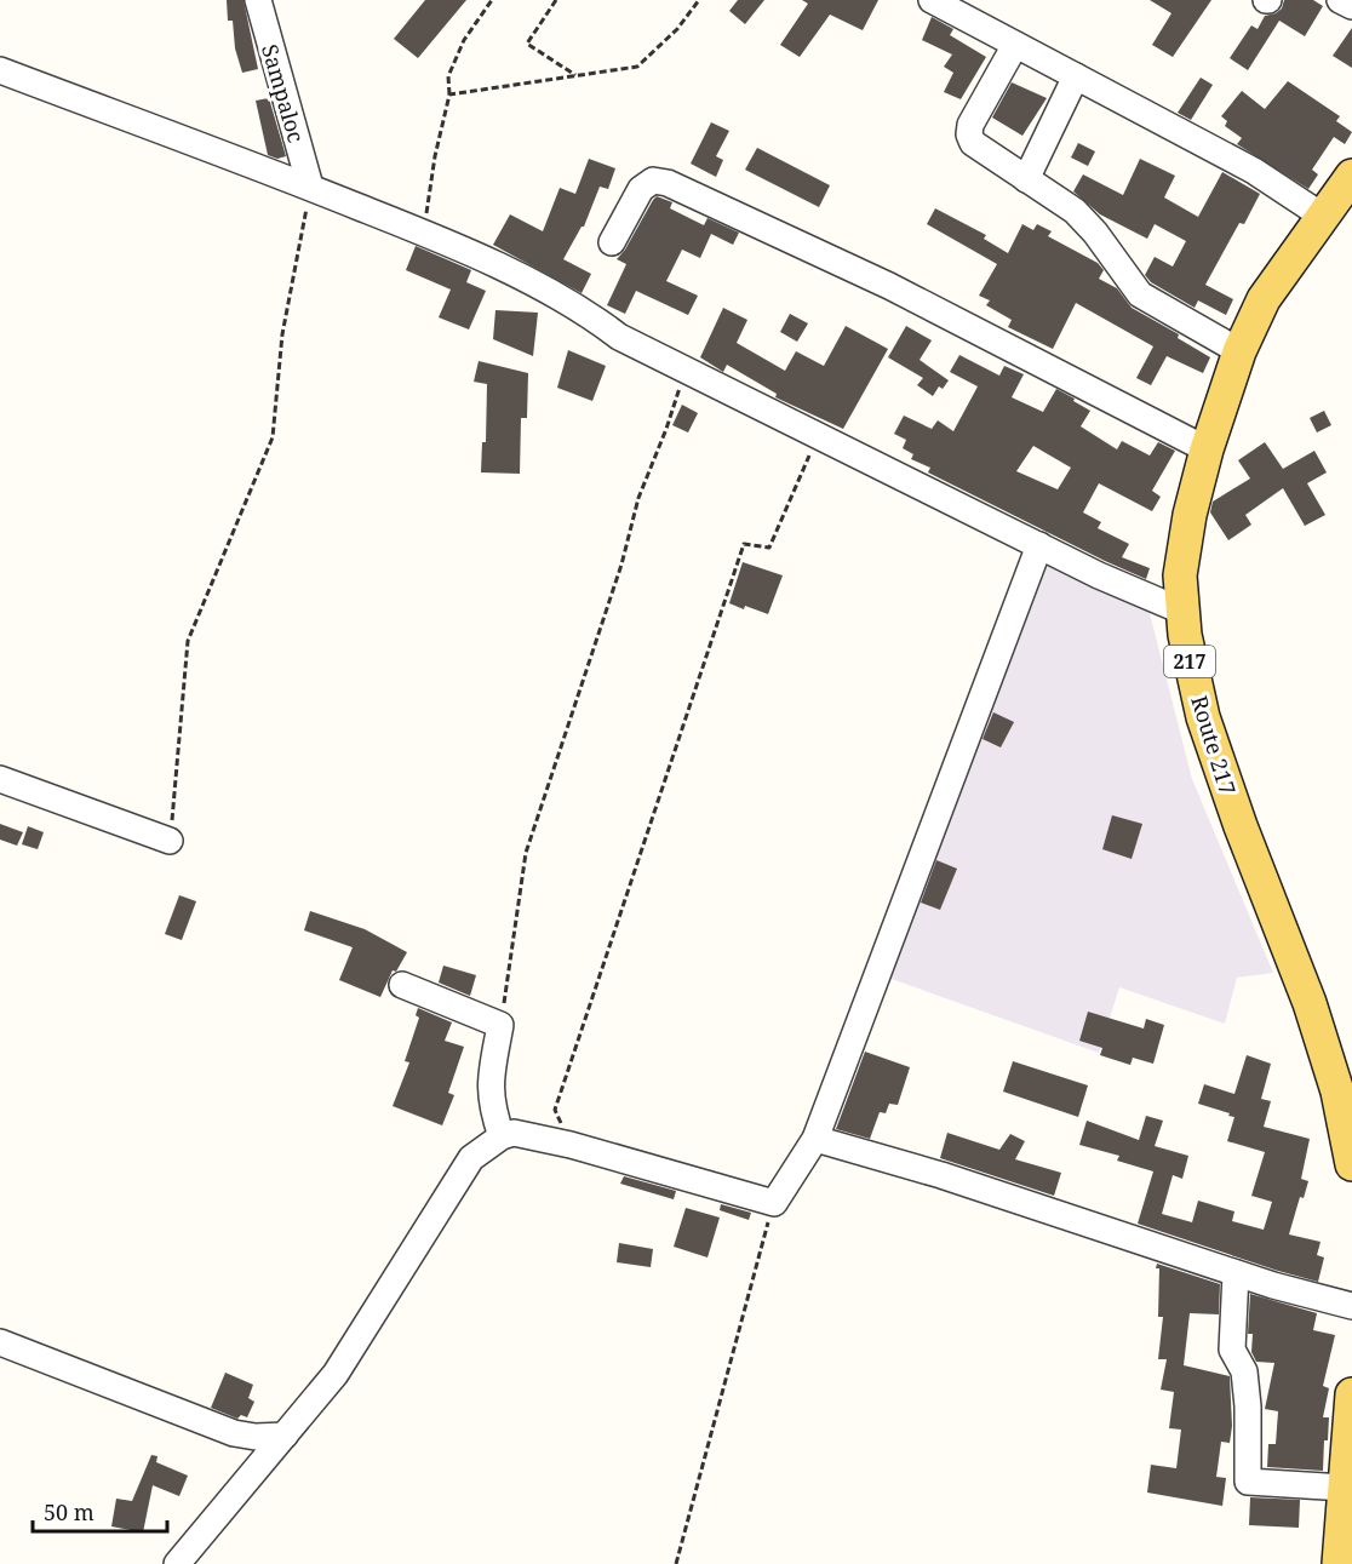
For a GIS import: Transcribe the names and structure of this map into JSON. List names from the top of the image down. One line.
{"streets":{"main road":["217","Route 217"],"street":["Sampaloc"]},"scale_bar":"50 m"}
